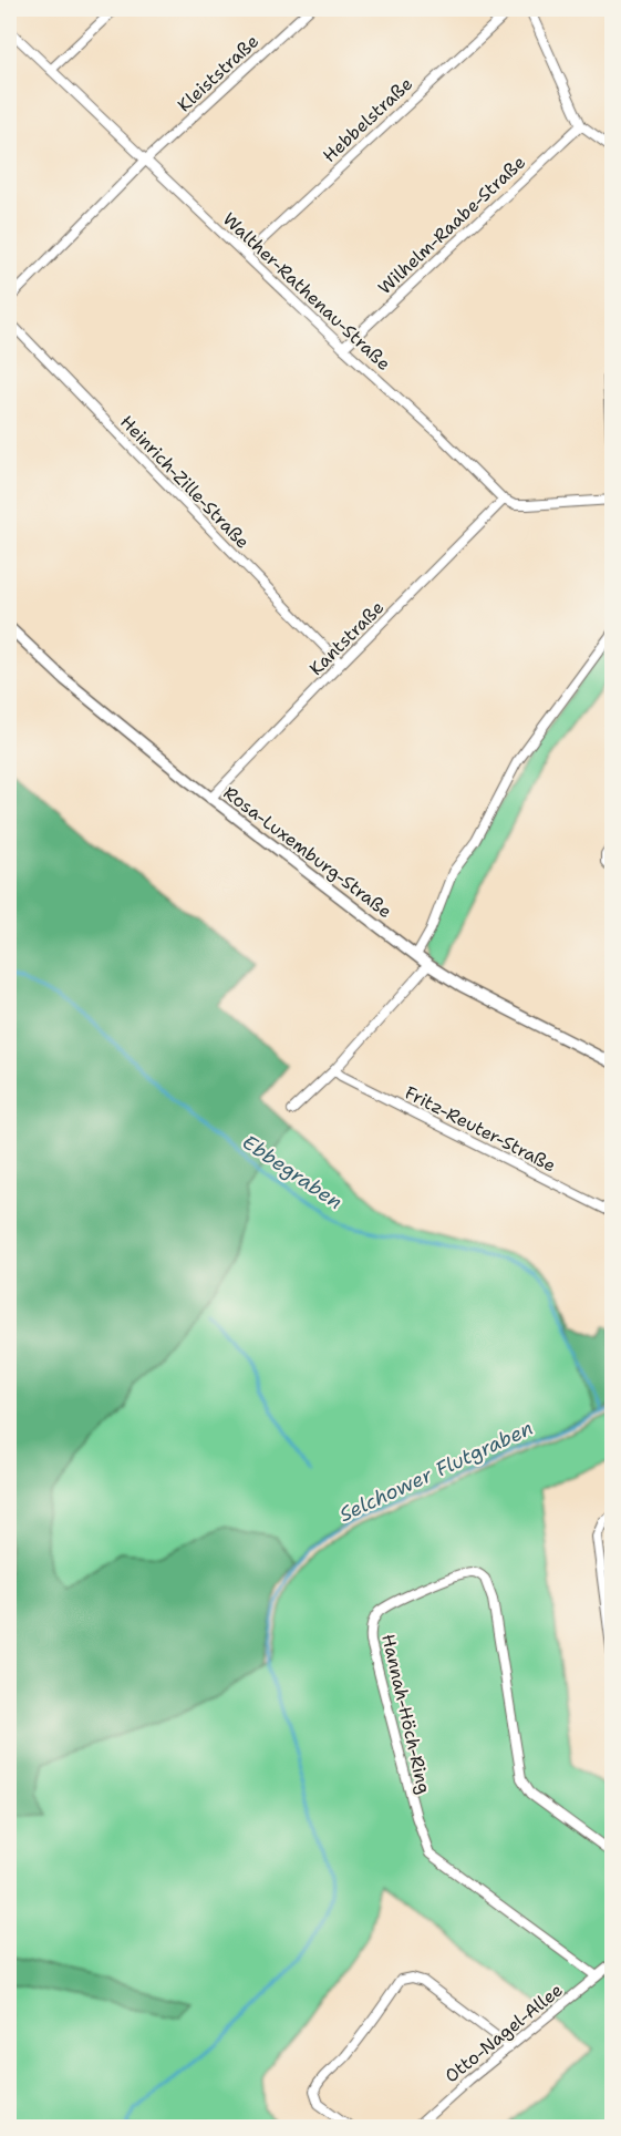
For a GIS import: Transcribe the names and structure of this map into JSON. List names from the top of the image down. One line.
{"streets":{"street":["Kleiststraße","Hebbelstraße","Wilhelm-Raabe-Straße","Walther-Rathenau-Straße","Heinrich-Zille-Straße","Kantstraße","Rosa-Luxemburg-Straße","Fritz-Reuter-Straße","Hannah-Höch-Ring","Otto-Nagel-Allee"]},"crossings":[["Kleiststraße","Walther-Rathenau-Straße"],["Hebbelstraße","Walther-Rathenau-Straße"],["Wilhelm-Raabe-Straße","Walther-Rathenau-Straße"],["Walther-Rathenau-Straße","Kantstraße"],["Heinrich-Zille-Straße","Kantstraße"],["Kantstraße","Rosa-Luxemburg-Straße"],["Hannah-Höch-Ring","Otto-Nagel-Allee"]],"water":["Ebbegraben","Selchower Flutgraben"]}
